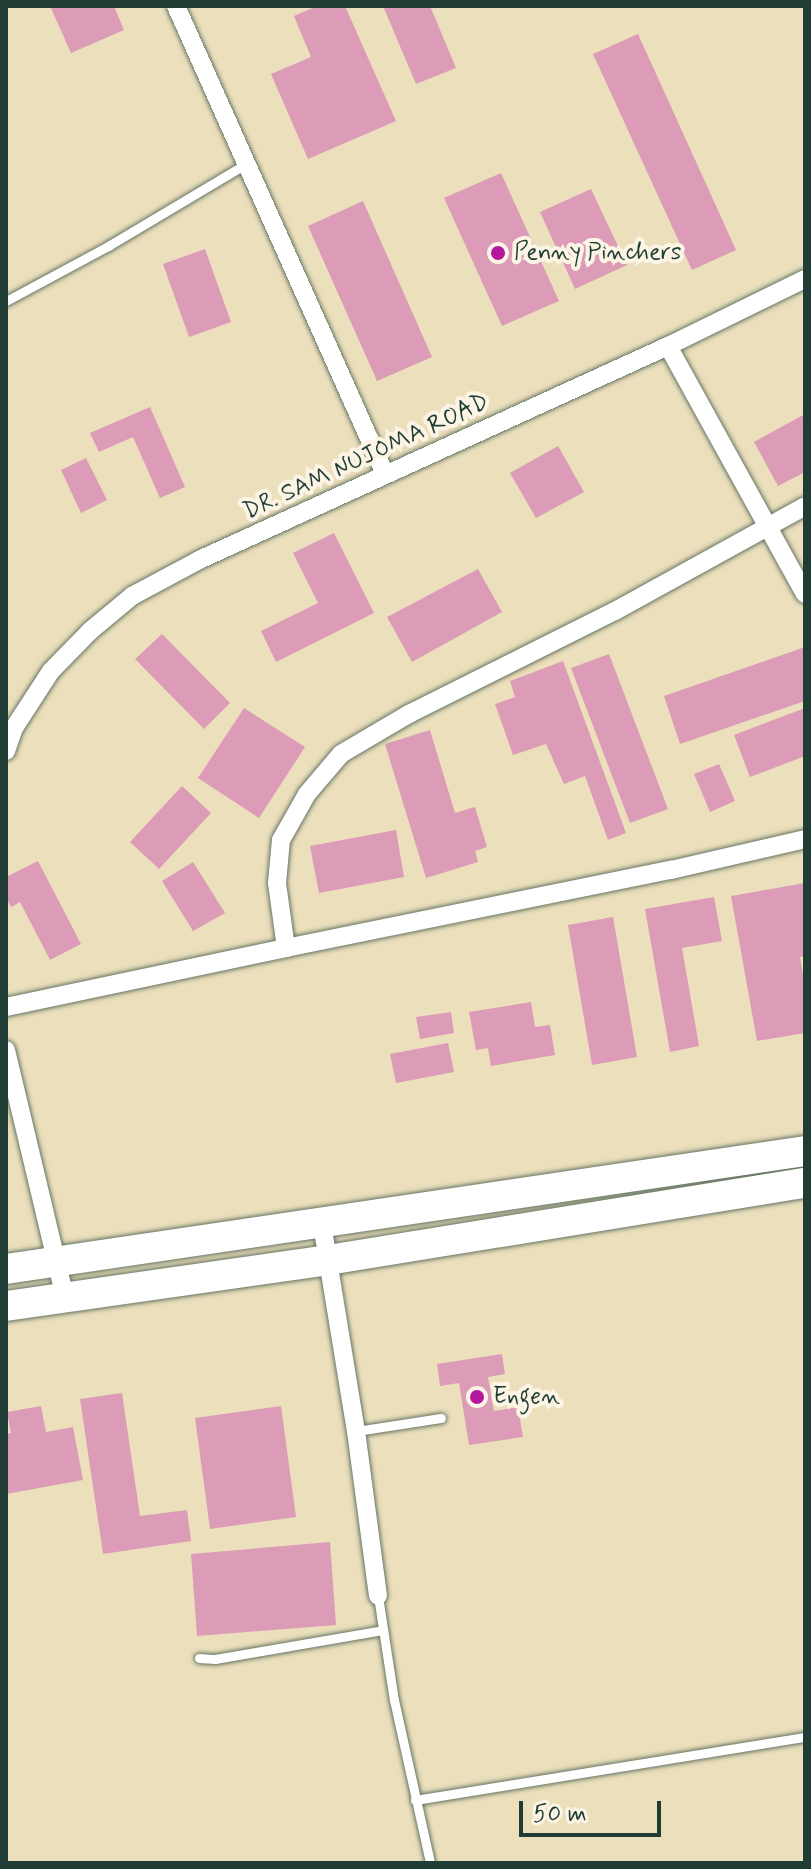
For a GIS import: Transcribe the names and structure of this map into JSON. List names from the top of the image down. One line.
{"streets":{"street":["DR. SAM NUJOMA ROAD"]},"places":["Penny Pinchers","Engen"],"scale_bar":"50 m"}
